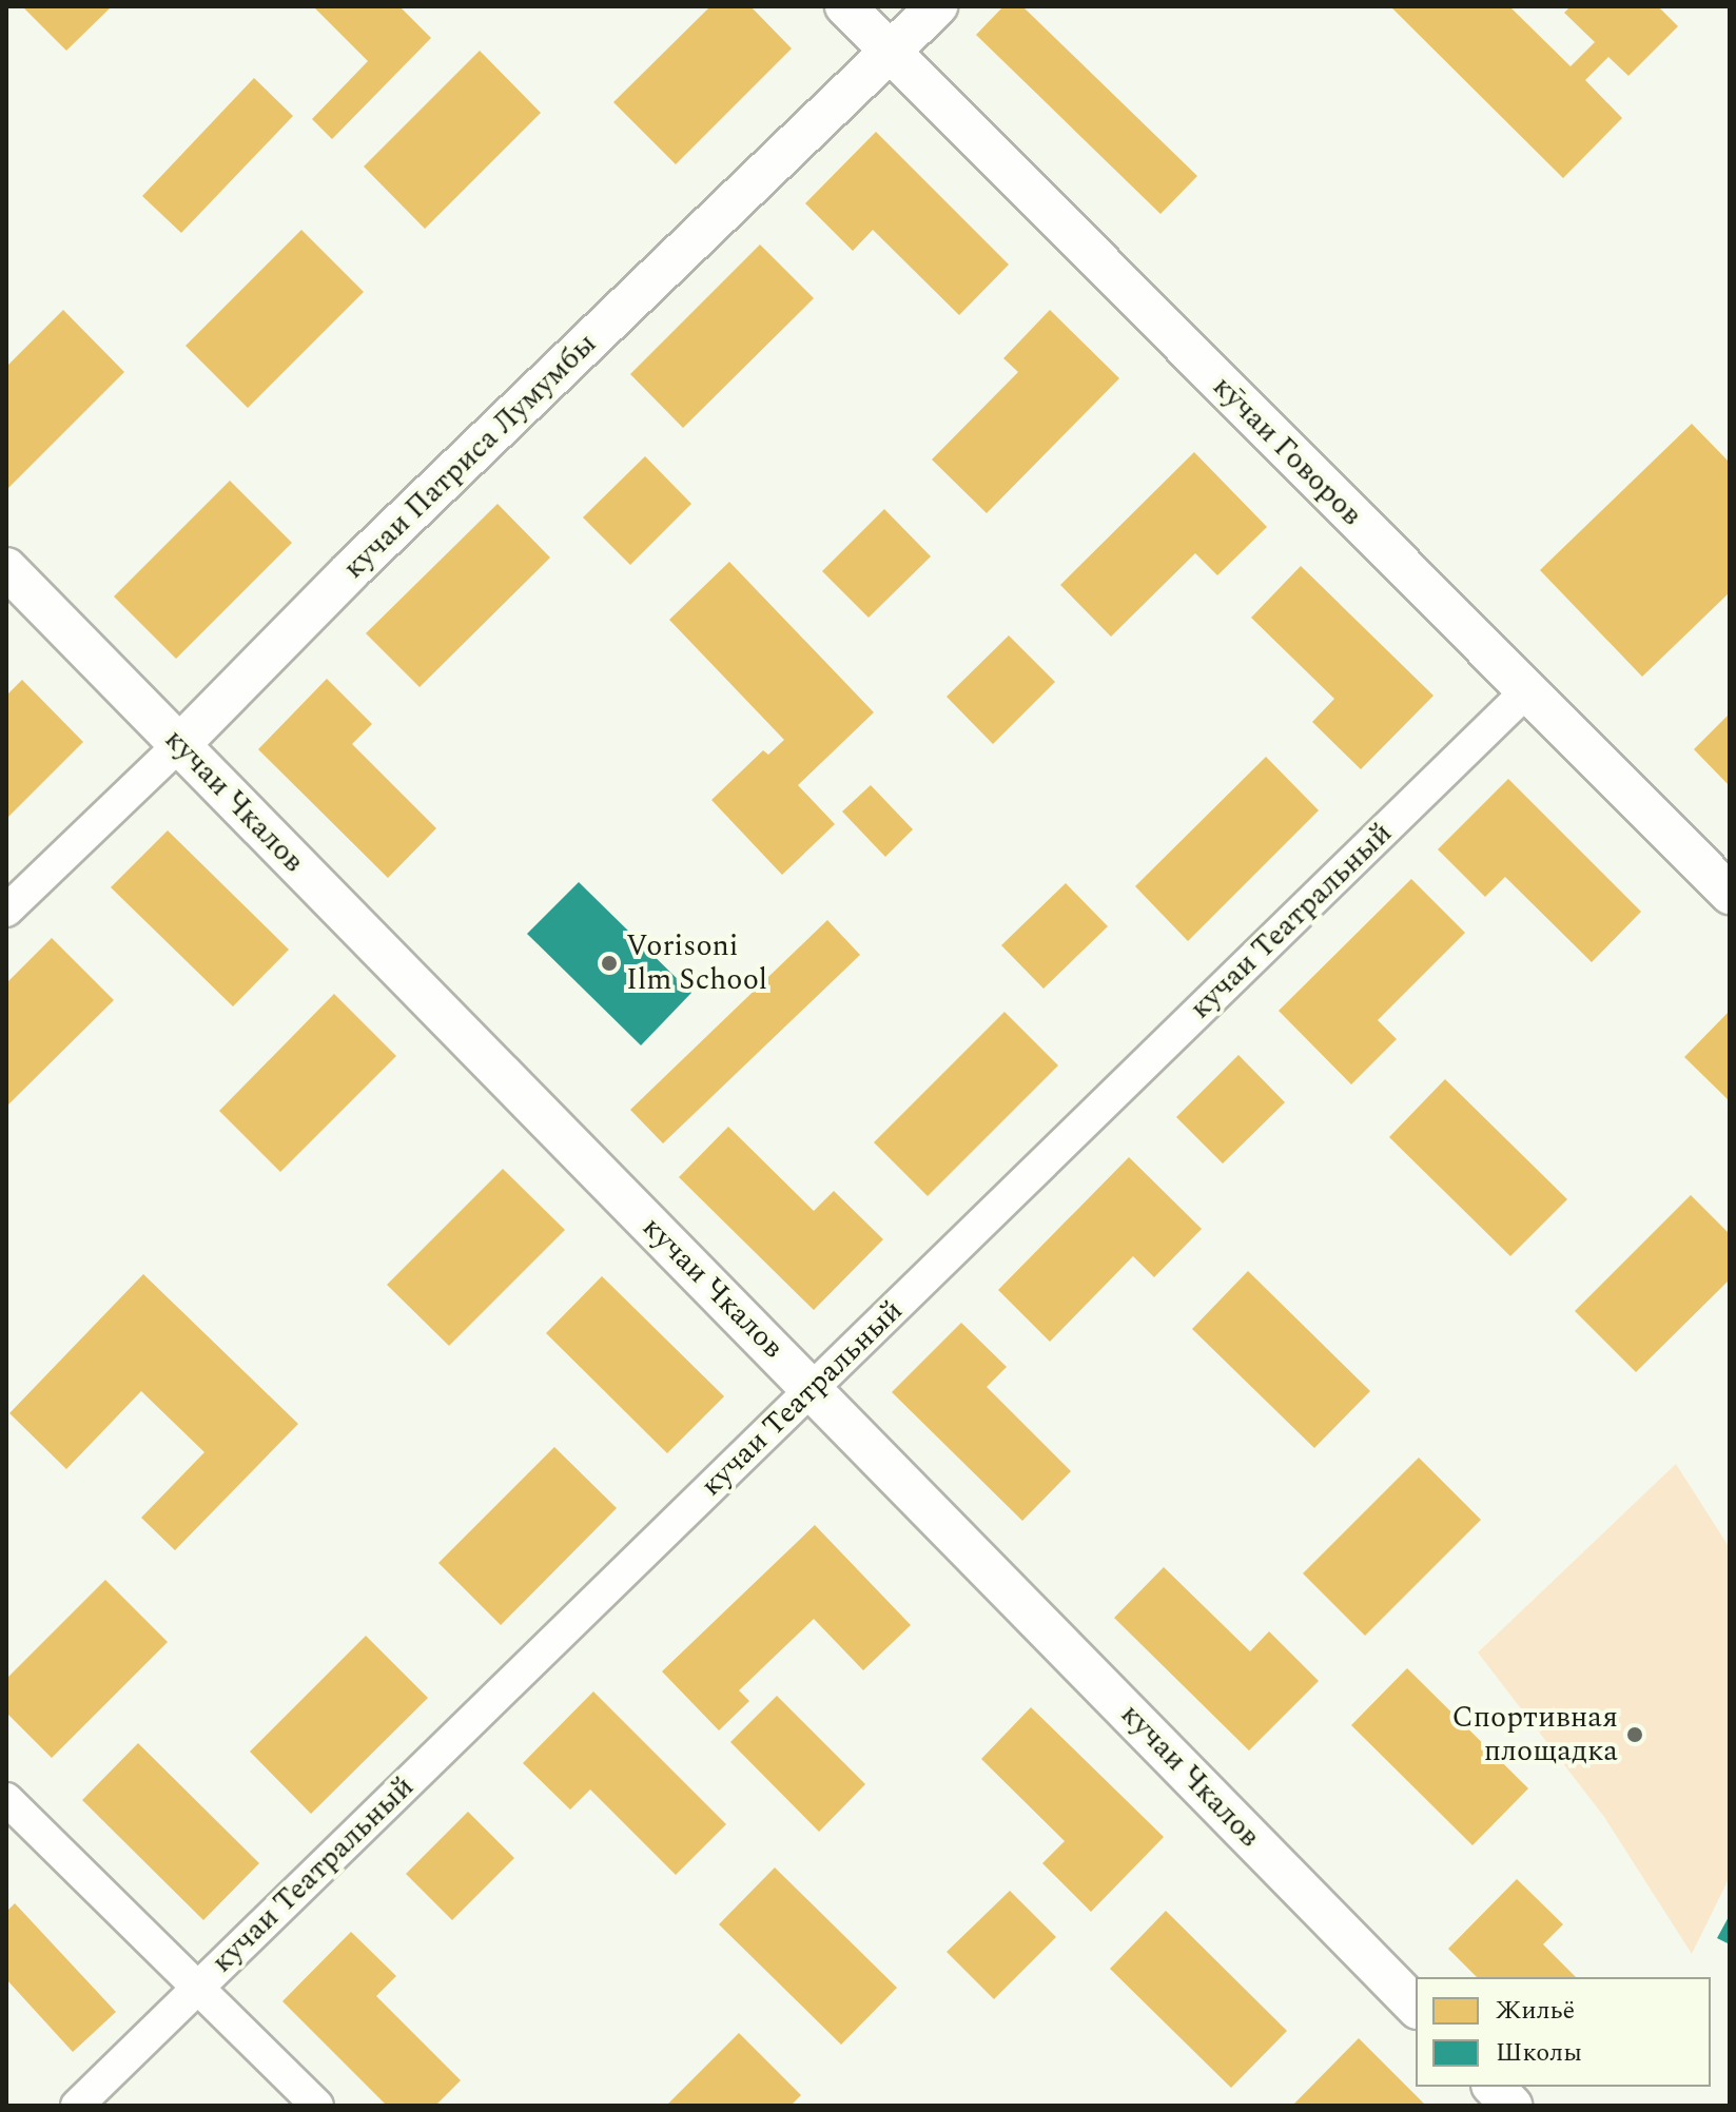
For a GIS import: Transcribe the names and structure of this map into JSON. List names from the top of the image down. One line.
{"streets":{"street":["кӯчаи Говоров","кучаи Патриса Лумумбы","кучаи Чкалов","кучаи Театральный"]},"crossings":[["кӯчаи Говоров","кучаи Патриса Лумумбы"],["кӯчаи Говоров","кучаи Театральный"],["кучаи Патриса Лумумбы","кучаи Чкалов"],["кучаи Чкалов","кучаи Театральный"]],"places":["Vorisoni Ilm School","Спортивная площадка"],"legend":["Жильё","Школы"]}
